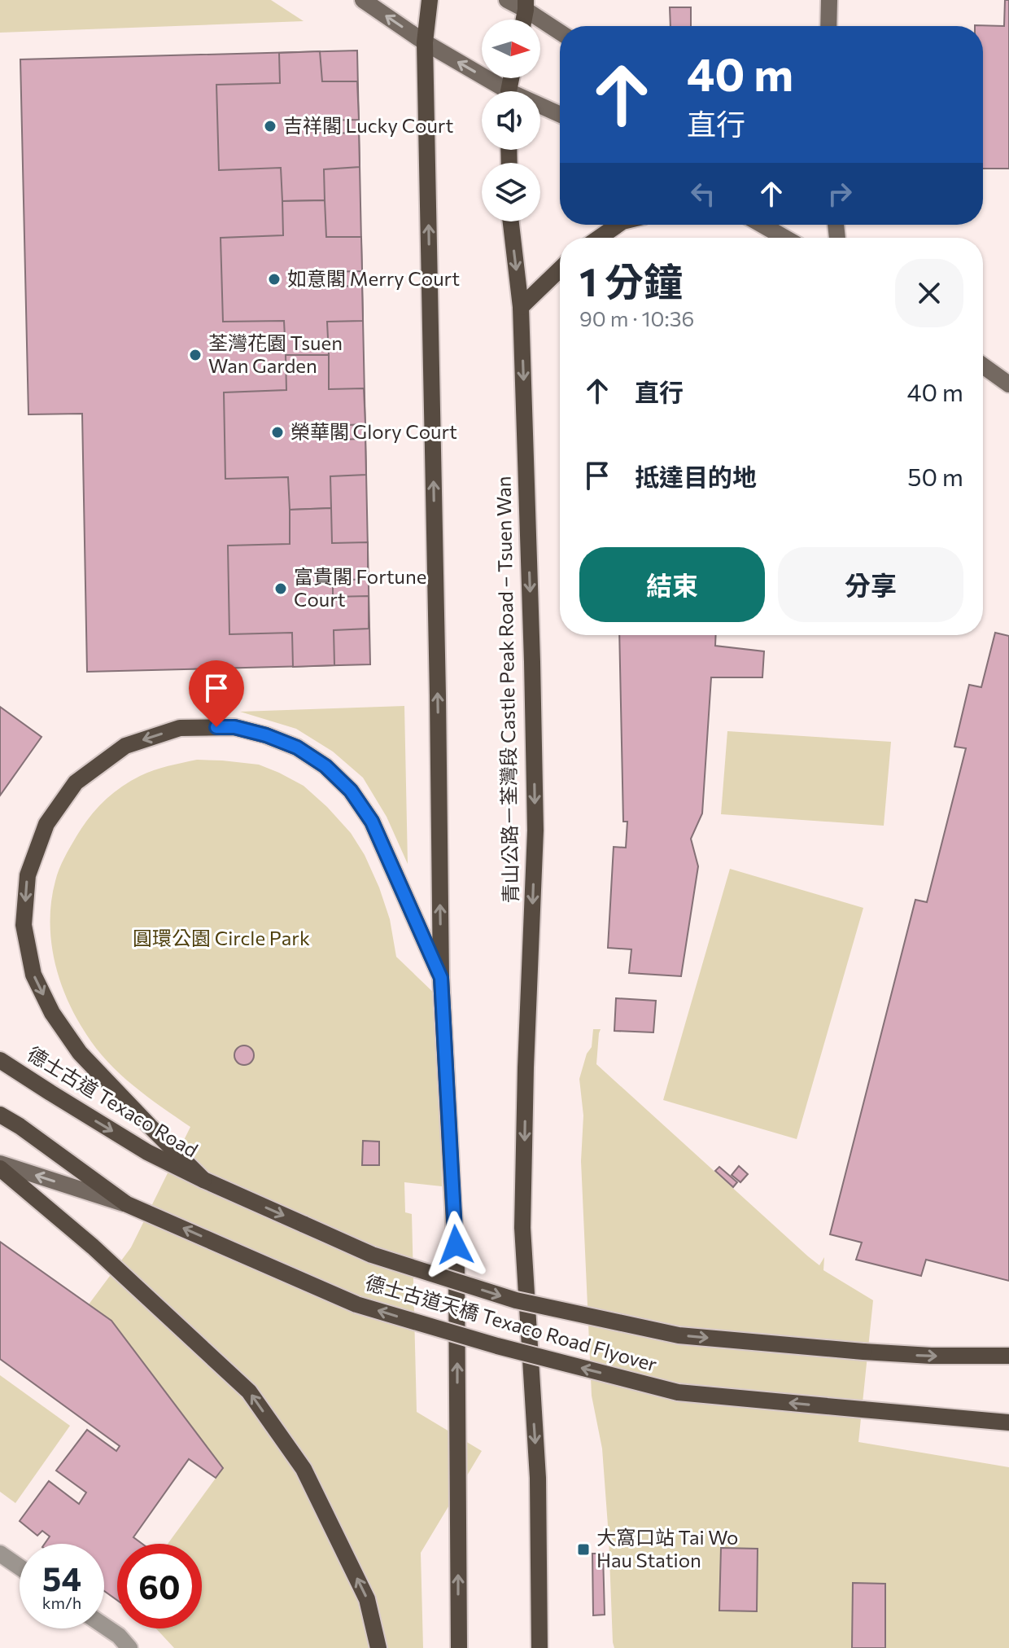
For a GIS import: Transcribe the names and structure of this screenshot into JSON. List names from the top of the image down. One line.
{"streets":{"main road":["青山公路－荃灣段 Castle Peak Road – Tsuen Wan","德士古道 Texaco Road","德士古道天橋 Texaco Road Flyover"]},"crossings":[["德士古道 Texaco Road","德士古道天橋 Texaco Road Flyover"]],"parks":["圓環公園 Circle Park"],"places":{"other":["吉祥閣 Lucky Court","如意閣 Merry Court","荃灣花園 Tsuen Wan Garden","榮華閣 Glory Court","富貴閣 Fortune Court"],"transit":["大窩口站 Tai Wo Hau Station"]},"north":"right","page":{"turn":["40 m","直行"],"heading":["1 分鐘","90 m · 10:36"],"list":[{"name":"直行","value":"40 m"},{"name":"抵達目的地","value":"50 m"}],"buttons":["結束","分享"],"speed":"54 km/h","limit":"60"}}
